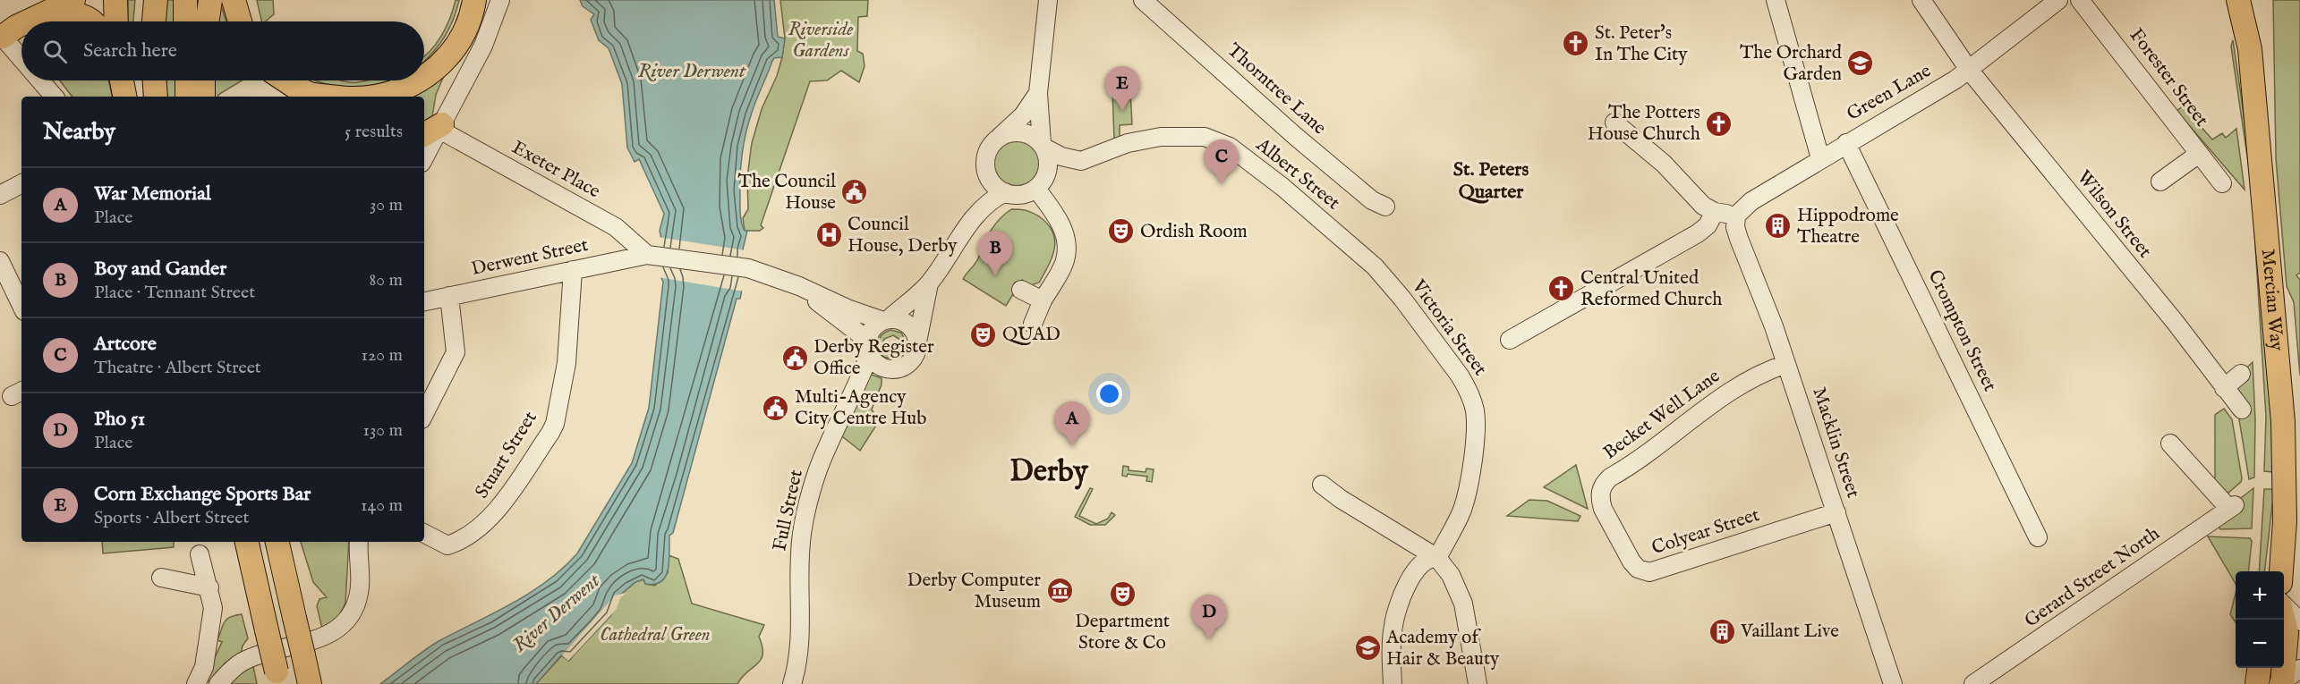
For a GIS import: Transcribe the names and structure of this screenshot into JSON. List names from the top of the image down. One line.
{"streets":{"main road":["Mercian Way"],"street":["Forester Street","Thorntree Lane","Green Lane","Exeter Place","Albert Street","Wilson Street","Derwent Street","Victoria Street","Crompton Street","Becket Well Lane","Macklin Street","Stuart Street","Full Street","Colyear Street","Gerard Street North"]},"crossings":[["Green Lane","Wilson Street"],["Green Lane","Crompton Street"],["Green Lane","Macklin Street"],["Exeter Place","Derwent Street"],["Albert Street","Victoria Street"],["Derwent Street","Stuart Street"],["Derwent Street","Full Street"],["Becket Well Lane","Macklin Street"],["Becket Well Lane","Colyear Street"],["Macklin Street","Colyear Street"]],"districts":["St. Peters Quarter","Derby"],"water":["River Derwent"],"parks":["Riverside Gardens","Cathedral Green"],"places":{"church":["St. Peter's In The City","The Potters House Church","Central United Reformed Church"],"school or university":["The Orchard Garden","Academy of Hair & Beauty"],"public building":["The Council House","Derby Register Office","Multi-Agency City Centre Hub"],"building":["Hippodrome Theatre","Vaillant Live"],"theatre":["Ordish Room","QUAD","Department Store & Co"],"hospital":["Council House, Derby"],"museum":["Derby Computer Museum"]},"page":{"search":"Search here","pins":["E","C","B","A","D"],"heading":["Nearby","5 results"],"list":[{"mark":"A","name":"War Memorial","note":"Place","value":"30 m"},{"mark":"B","name":"Boy and Gander","note":"Place · Tennant Street","value":"80 m"},{"mark":"C","name":"Artcore","note":"Theatre · Albert Street","value":"120 m"},{"mark":"D","name":"Pho 51","note":"Place","value":"130 m"},{"mark":"E","name":"Corn Exchange Sports Bar","note":"Sports · Albert Street","value":"140 m"}],"map_buttons":["+","−"]}}
